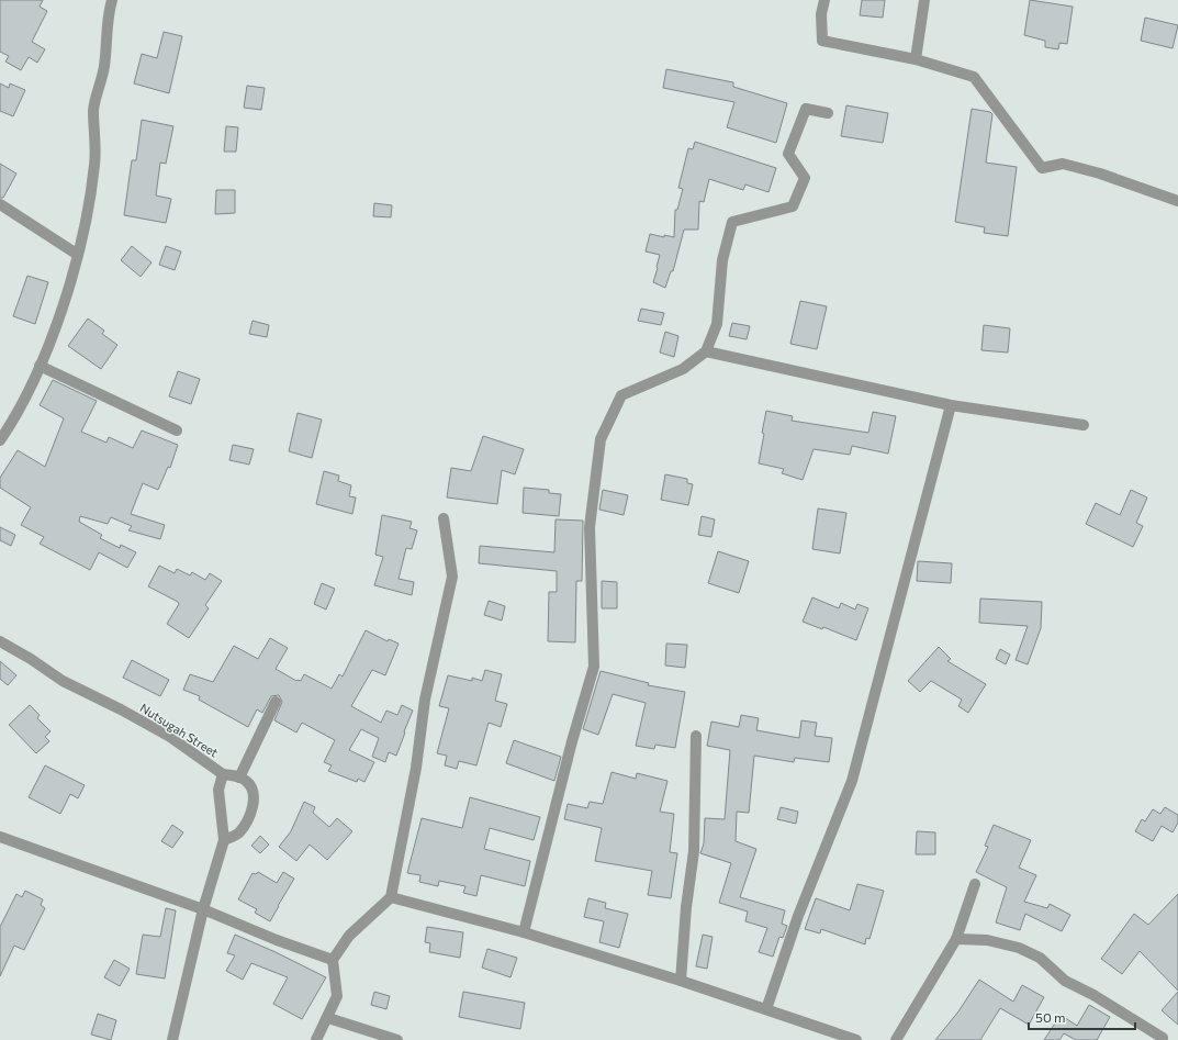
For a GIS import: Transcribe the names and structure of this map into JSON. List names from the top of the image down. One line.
{"streets":{"street":["Nutsugah Street"]},"scale_bar":"50 m"}
